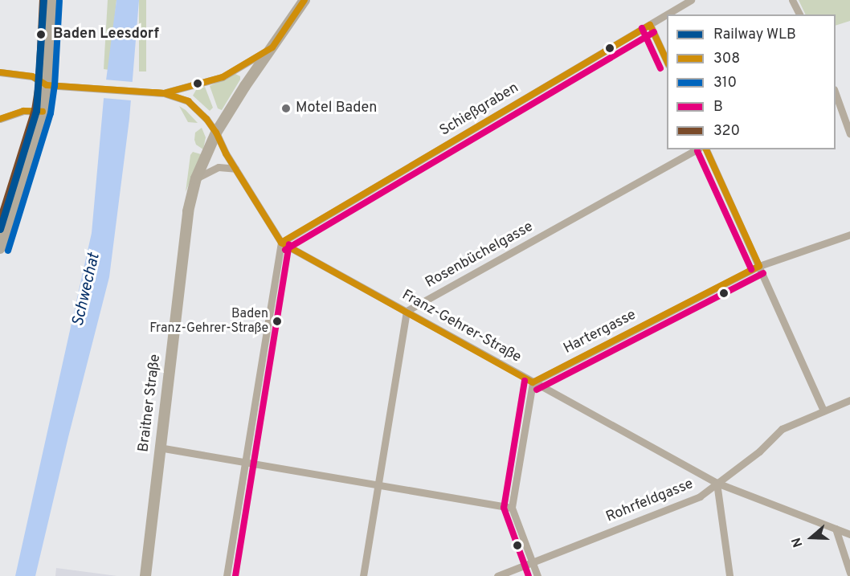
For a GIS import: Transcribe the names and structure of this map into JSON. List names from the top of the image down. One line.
{"streets":{"main road":["Braitner Straße"],"street":["Schießgraben","Rosenbüchelgasse","Franz-Gehrer-Straße","Hartergasse","Rohrfeldgasse"]},"crossings":[["Schießgraben","Franz-Gehrer-Straße"],["Rosenbüchelgasse","Franz-Gehrer-Straße"],["Franz-Gehrer-Straße","Hartergasse"],["Franz-Gehrer-Straße","Braitner Straße"],["Franz-Gehrer-Straße","Rohrfeldgasse"]],"water":["Schwechat"],"places":["Baden Leesdorf","Motel Baden","Baden Franz-Gehrer-Straße"],"lines":["rail line WLB","transit line 308","transit line 320","transit line 310","transit line B"],"legend":["Railway WLB","308","310","B","320"],"north":"left"}
